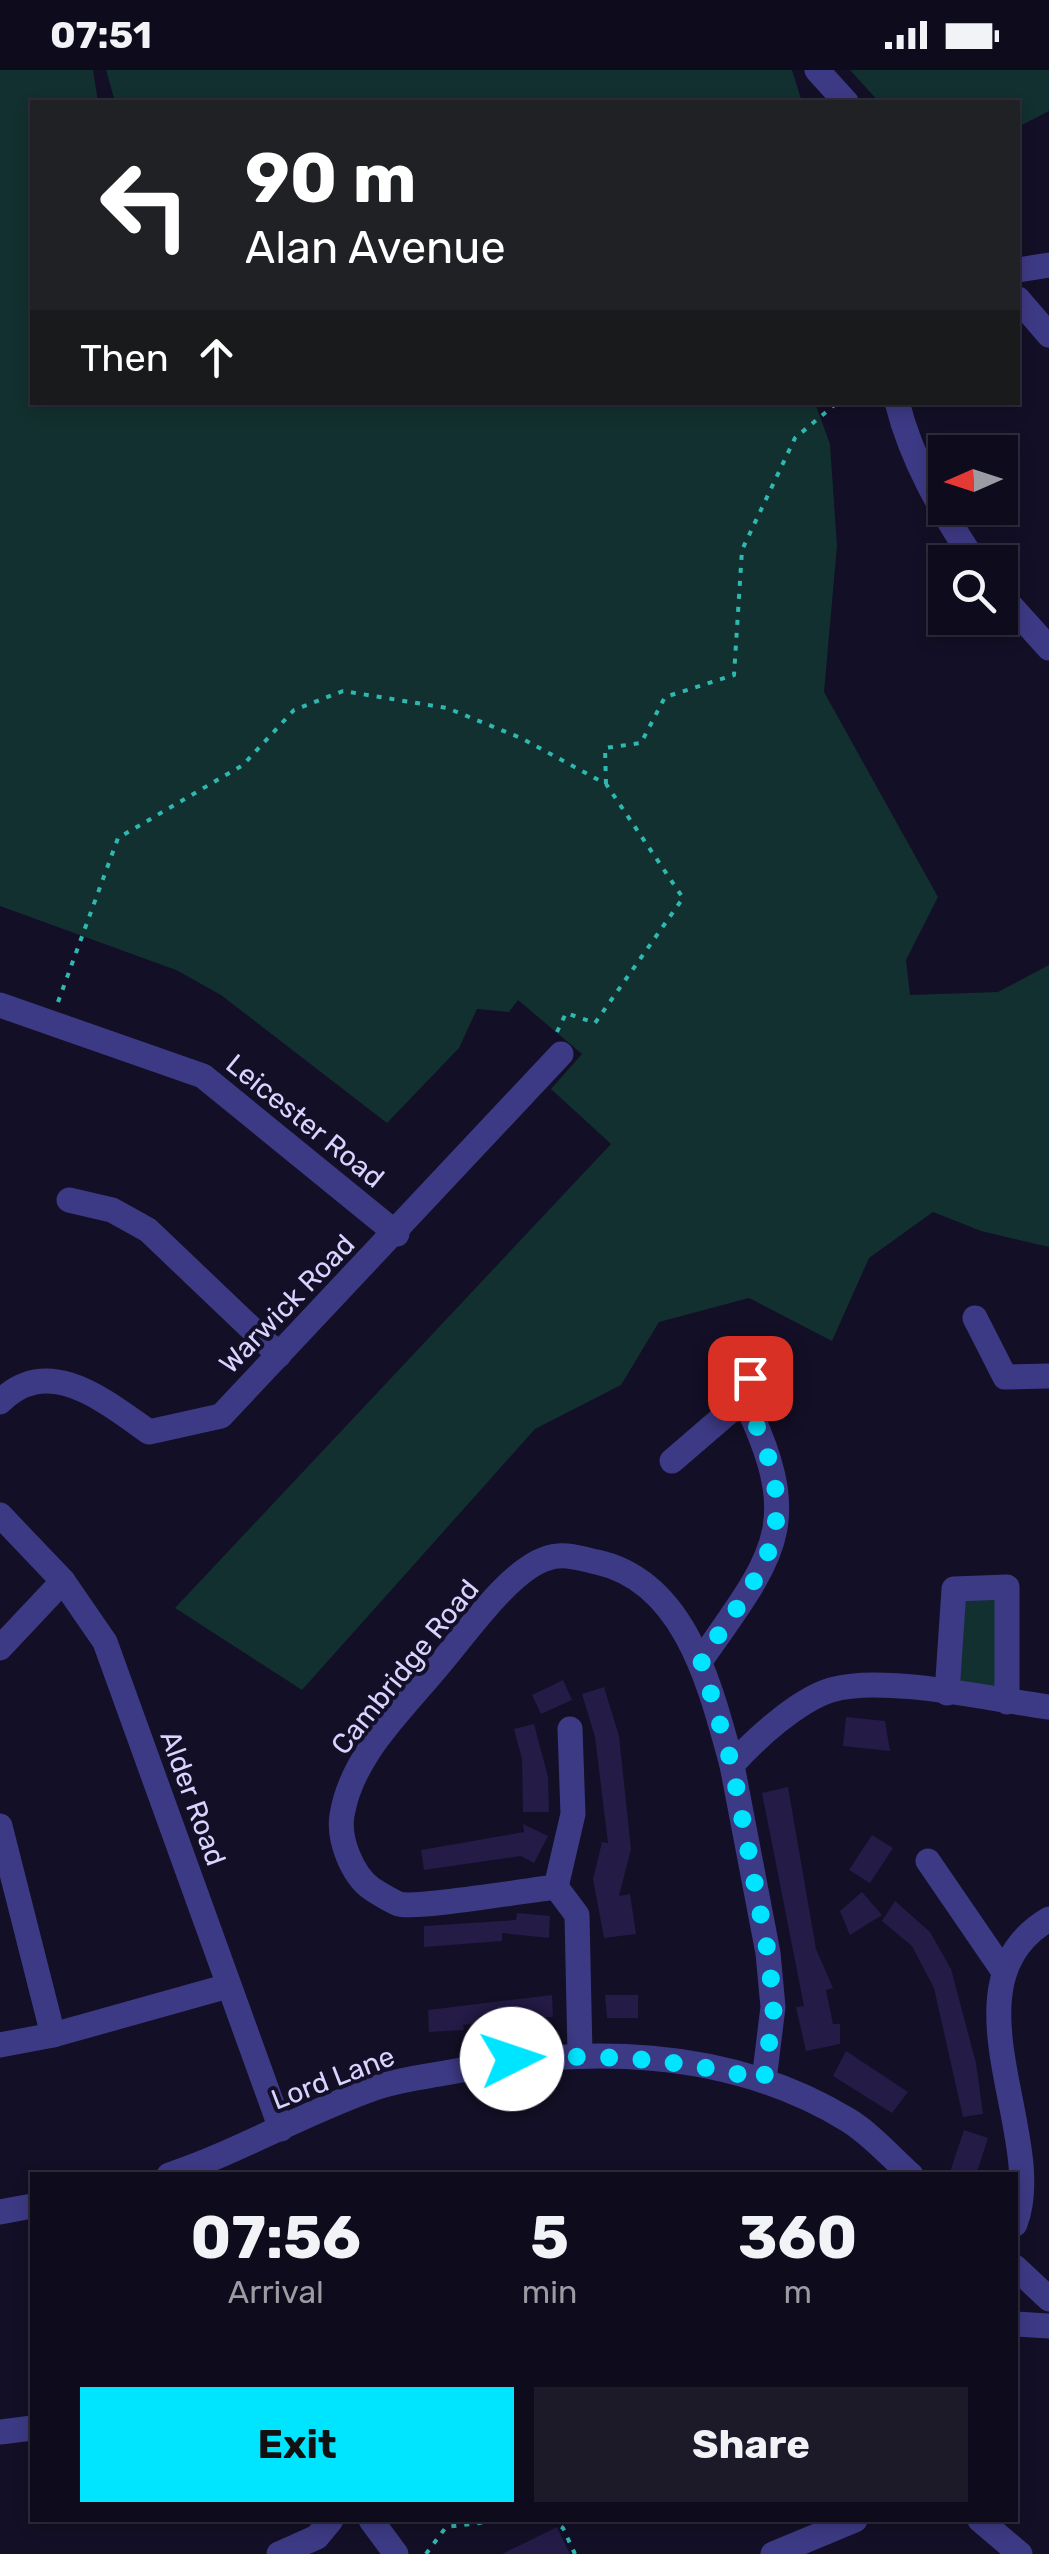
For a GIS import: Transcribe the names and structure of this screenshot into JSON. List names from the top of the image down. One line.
{"streets":{"street":["Leicester Road","Warwick Road","Cambridge Road","Alder Road","Lord Lane"]},"crossings":[["Leicester Road","Warwick Road"],["Cambridge Road","Lord Lane"],["Alder Road","Lord Lane"]],"north":"left","page":{"status":"07:51","turn":["90 m","Alan Avenue"],"then":"Then","eta":["07:56","Arrival","5","min","360","m"],"buttons":["Exit","Share"]}}
